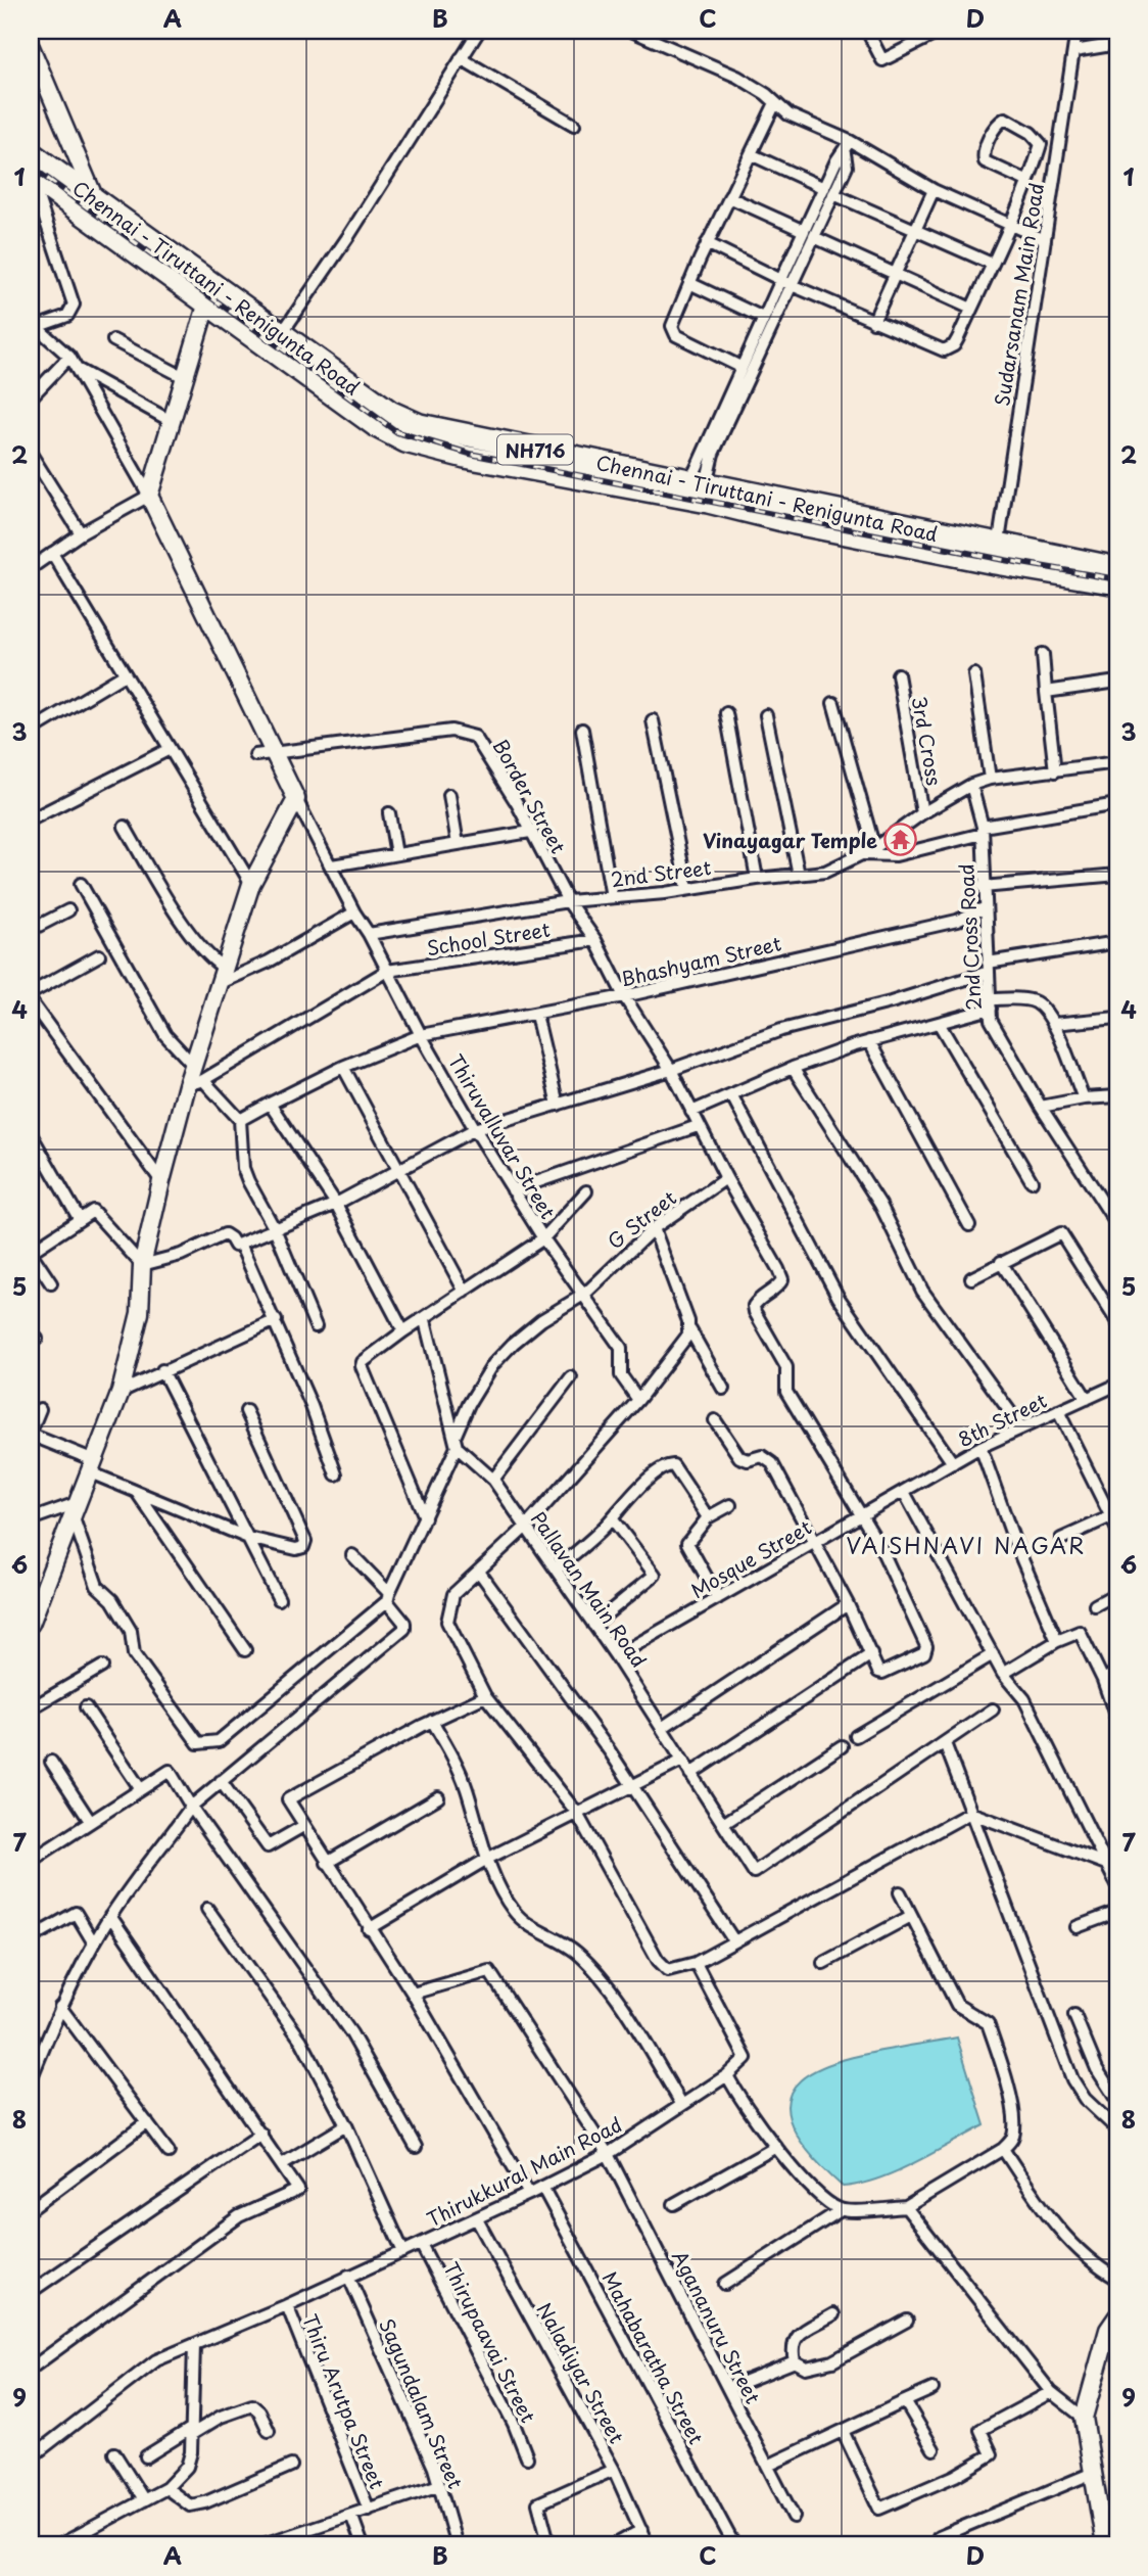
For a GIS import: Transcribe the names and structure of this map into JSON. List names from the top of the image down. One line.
{"streets":{"highway":["Chennai - Tiruttani - Renigunta Road","NH716"],"street":["Sudarsanam Main Road","3rd Cross","Border Street","2nd Street","2nd Cross Road","School Street","Bhashyam Street","Thiruvalluvar Street","G Street","8th Street","Mosque Street","Pallavan Main Road","Thirukkural Main Road","Agananuru Street","Thirupaavai Street","Mahabaratha Street","Naladiyar Street","Thiru Arutpa Street","Sagundalam Street"]},"crossings":[["Chennai - Tiruttani - Renigunta Road","Sudarsanam Main Road"],["3rd Cross","2nd Street"],["Border Street","2nd Street"],["Border Street","School Street"],["Border Street","Bhashyam Street"],["Border Street","G Street"],["Border Street","Mosque Street"],["2nd Street","2nd Cross Road"],["2nd Street","Thiruvalluvar Street"],["2nd Cross Road","Bhashyam Street"],["School Street","Thiruvalluvar Street"],["Bhashyam Street","Thiruvalluvar Street"],["Thiruvalluvar Street","G Street"],["G Street","Pallavan Main Road"],["8th Street","Mosque Street"],["Mosque Street","Pallavan Main Road"],["Thirukkural Main Road","Agananuru Street"],["Thirukkural Main Road","Thirupaavai Street"],["Thirukkural Main Road","Mahabaratha Street"],["Thirukkural Main Road","Naladiyar Street"],["Thirukkural Main Road","Thiru Arutpa Street"],["Thirukkural Main Road","Sagundalam Street"]],"districts":["VAISHNAVI NAGAR"],"places":{"temple":["Vinayagar Temple"]},"grid":{"columns":["A","B","C","D"],"rows":["1","2","3","4","5","6","7","8","9"]}}
